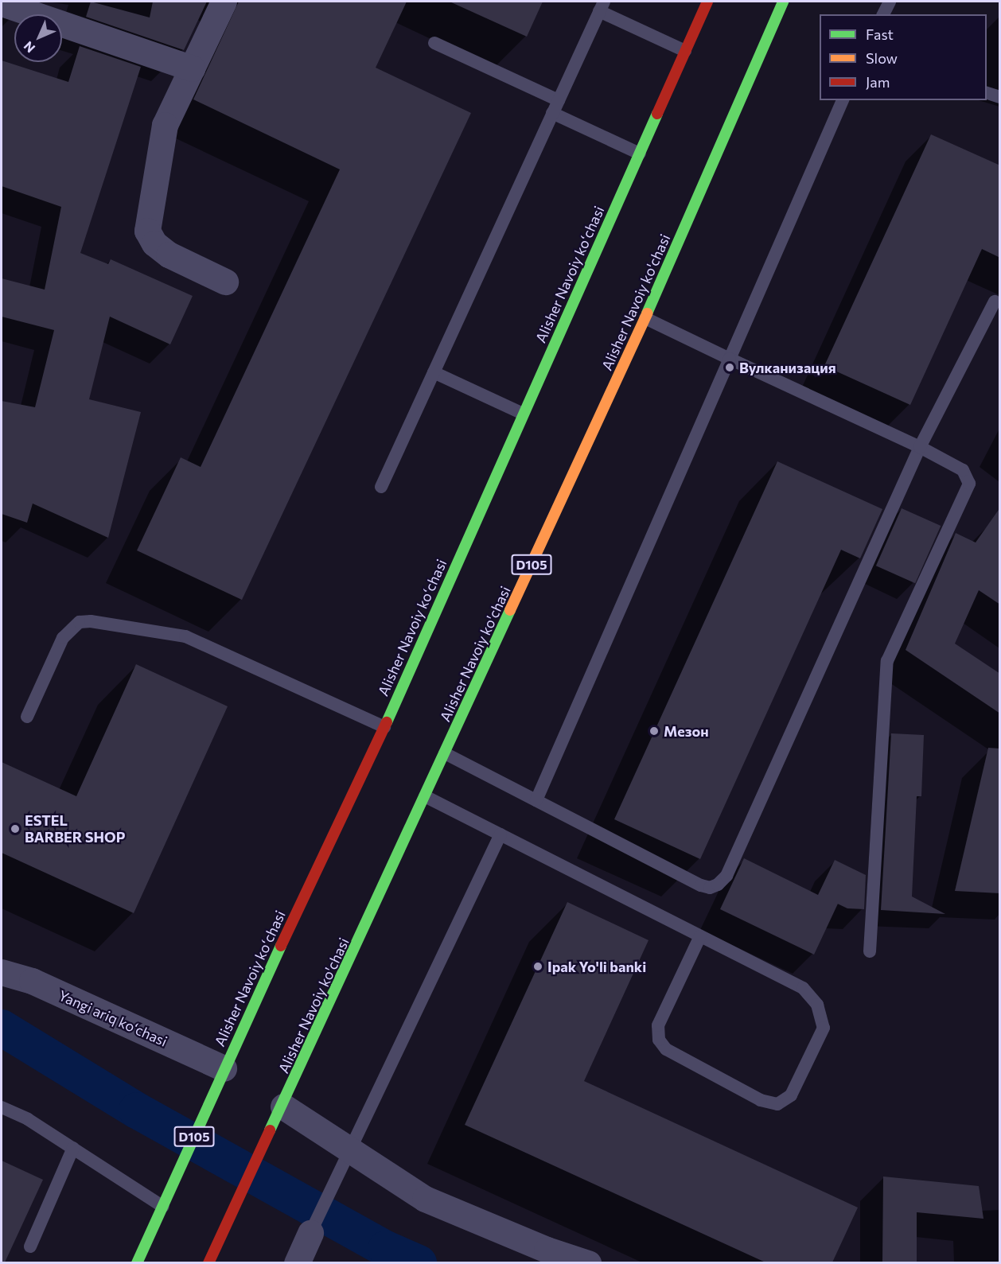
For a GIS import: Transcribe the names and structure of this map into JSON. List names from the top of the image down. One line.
{"streets":{"main road":["Alisher Navoiy koʻchasi","Alisher Navoiy ko'chasi","D105"],"street":["Yangi ariq ko‘chasi"]},"crossings":[["Alisher Navoiy koʻchasi","Yangi ariq ko‘chasi"]],"places":["Вулканизация","Мезон","ESTEL BARBER SHOP","Ipak Yo'li banki"],"legend":["Fast","Slow","Jam"],"north":"bottom left"}
